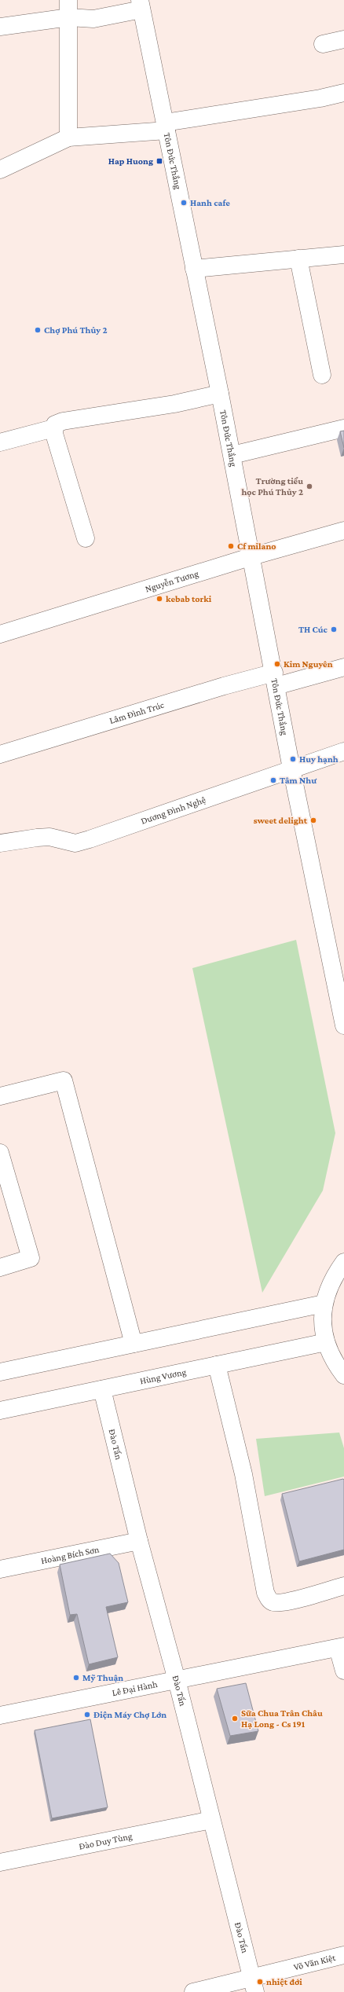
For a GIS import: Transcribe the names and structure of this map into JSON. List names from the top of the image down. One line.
{"streets":{"street":["Tôn Đức Thắng","Nguyễn Tương","Lâm Đình Trúc","Dương Đình Nghệ","Hùng Vương","Đào Tấn","Hoàng Bích Sơn","Lê Đại Hành","Đào Duy Tùng","Võ Văn Kiệt"]},"crossings":[["Tôn Đức Thắng","Nguyễn Tương"],["Tôn Đức Thắng","Lâm Đình Trúc"],["Tôn Đức Thắng","Dương Đình Nghệ"],["Hùng Vương","Đào Tấn"],["Đào Tấn","Hoàng Bích Sơn"],["Đào Tấn","Lê Đại Hành"],["Đào Tấn","Đào Duy Tùng"],["Đào Tấn","Võ Văn Kiệt"]],"places":{"transit":["Hap Huong"],"other":["Hanh cafe","Chợ Phú Thủy 2","Trường tiểu học Phú Thủy 2","Cf milano","kebab torki","TH Cúc","Kim Nguyên","Huy hạnh","Tâm Như","sweet delight","Mỹ Thuận","Điện Máy Chợ Lớn","Sữa Chua Trân Châu Hạ Long - Cs 191","nhiệt đới"]}}
